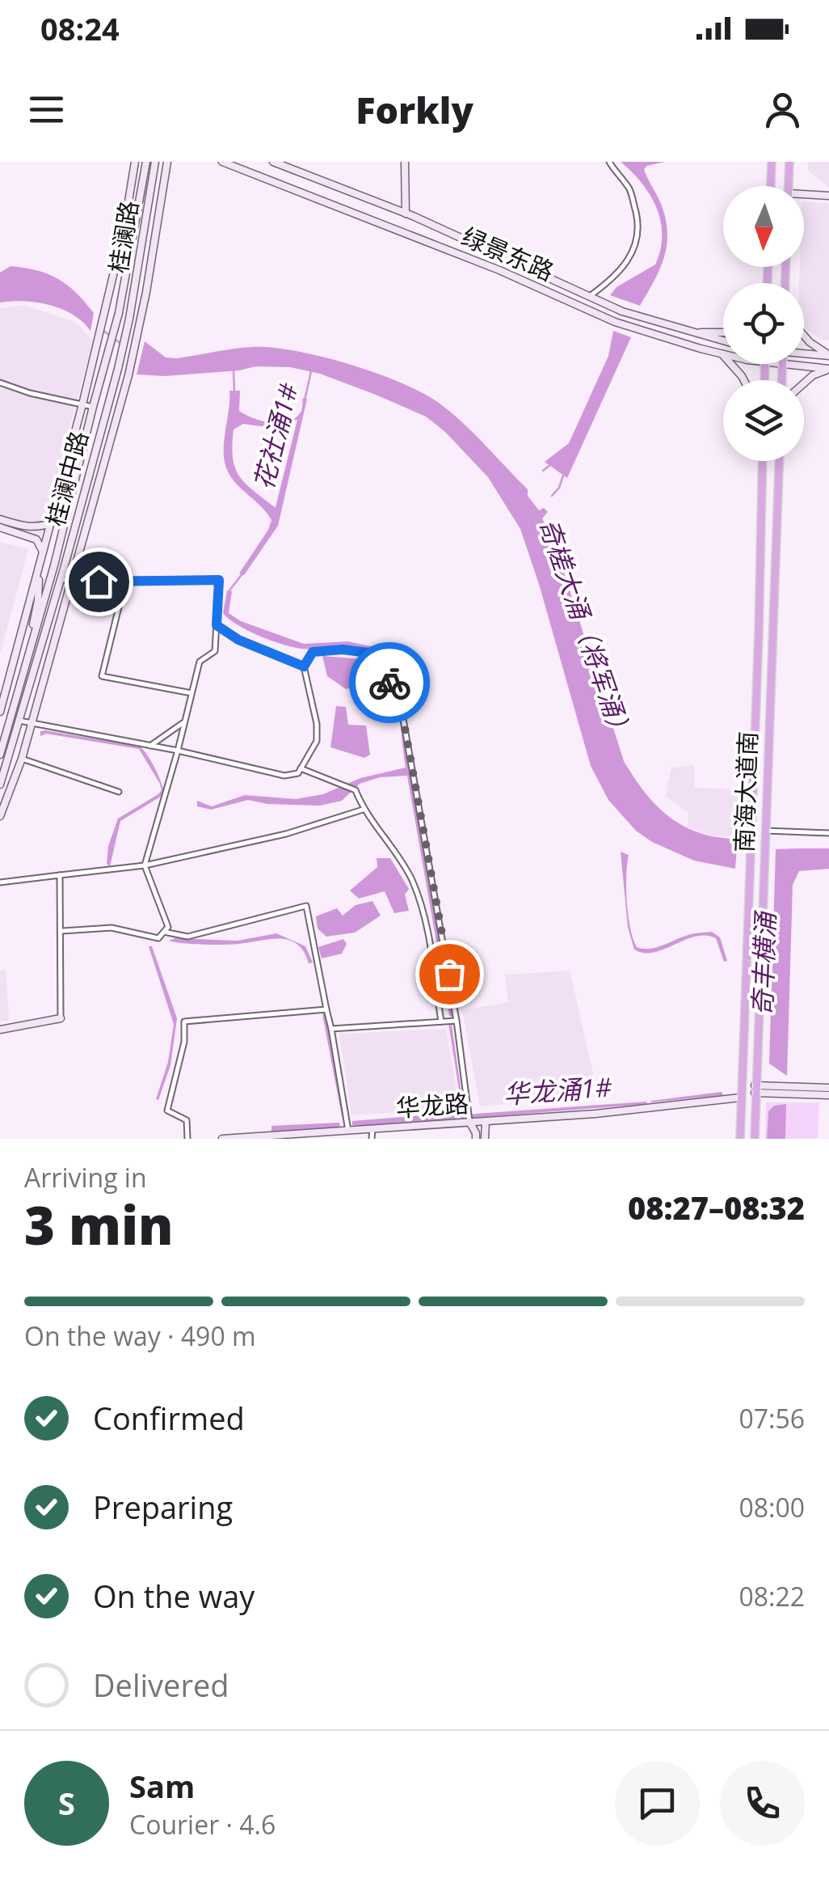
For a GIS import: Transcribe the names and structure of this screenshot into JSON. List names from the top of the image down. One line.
{"streets":{"highway":["南海大道南"],"main road":["桂澜路","绿景东路","桂澜中路","华龙路"]},"crossings":[["桂澜路","桂澜中路"],["南海大道南","华龙路"]],"water":["花社涌1#","奇槎大涌（将军涌）","奇丰横涌","华龙涌1#"],"north":"bottom","page":{"status":"08:24","header":"Forkly","heading":["3 min","Arriving in","08:27–08:32"],"panel":["Sam","Courier · 4.6"],"bar":"On the way · 490 m","list":[["Confirmed","07:56"],["Preparing","08:00"],["On the way","08:22"],"Delivered"],"round":"S"}}
